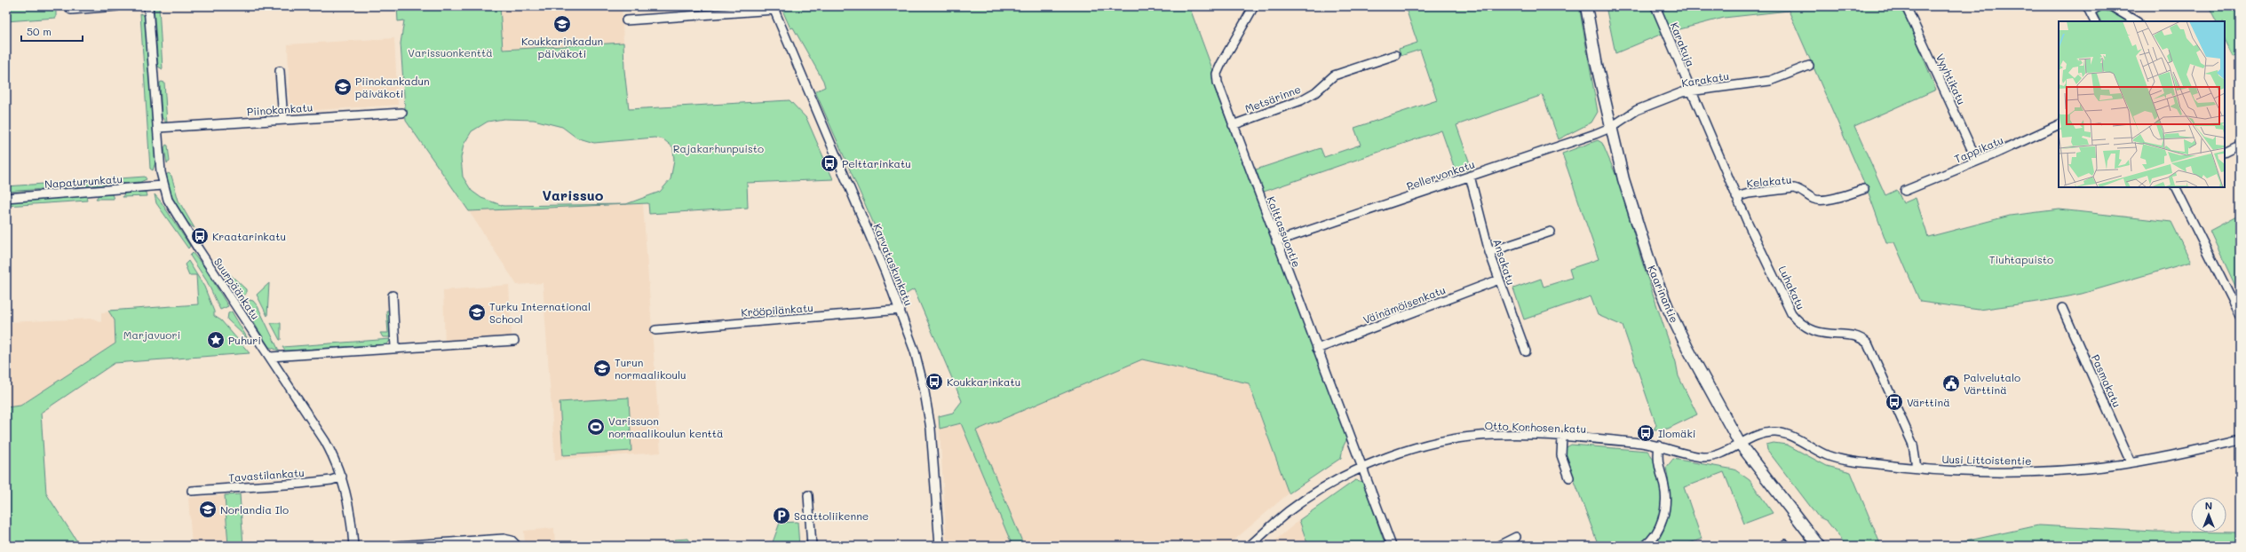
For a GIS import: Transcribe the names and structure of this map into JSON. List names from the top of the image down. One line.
{"streets":{"main road":["Kaarinantie"],"street":["Karakuja","Karakatu","Vyyhtikatu","Metsärinne","Piinokankatu","Tappikatu","Pellervonkatu","Napaturunkatu","Kelakatu","Kalttassuontie","Ansakatu","Karvataskunkatu","Luhakatu","Suurpäänkatu","Väinämöisenkatu","Krööpilänkatu","Pasmakatu","Otto Korhosen katu","Uusi Littoistentie","Tavastilankatu"]},"crossings":[["Karakuja","Karakatu"],["Karakuja","Luhakatu"],["Karakatu","Pellervonkatu"],["Karakatu","Luhakatu"],["Karakatu","Kaarinantie"],["Vyyhtikatu","Tappikatu"],["Metsärinne","Kalttassuontie"],["Piinokankatu","Suurpäänkatu"],["Pellervonkatu","Kalttassuontie"],["Pellervonkatu","Ansakatu"],["Pellervonkatu","Kaarinantie"],["Napaturunkatu","Suurpäänkatu"],["Kelakatu","Luhakatu"],["Kalttassuontie","Väinämöisenkatu"],["Kalttassuontie","Otto Korhosen katu"],["Ansakatu","Väinämöisenkatu"],["Karvataskunkatu","Krööpilänkatu"],["Luhakatu","Uusi Littoistentie"],["Suurpäänkatu","Tavastilankatu"],["Kaarinantie","Otto Korhosen katu"],["Kaarinantie","Uusi Littoistentie"],["Pasmakatu","Uusi Littoistentie"],["Otto Korhosen katu","Uusi Littoistentie"]],"districts":["Varissuo"],"parks":["Varissuonkenttä","Rajakarhunpuisto","Tiuhtapuisto","Marjavuori"],"places":{"school or university":["Koukkarinkadun päiväkoti","Piinokankadun päiväkoti","Turku International School","Turun normaalikoulu","Norlandia Ilo"],"bus stop":["Pelttarinkatu","Kraatarinkatu","Koukkarinkatu","Värttinä","Ilomäki"],"place":["Puhuri"],"public building":["Palvelutalo Värttinä"],"sports":["Varissuon normaalikoulun kenttä"],"parking":["Saattoliikenne"]},"scale_bar":"50 m","north":"top"}
